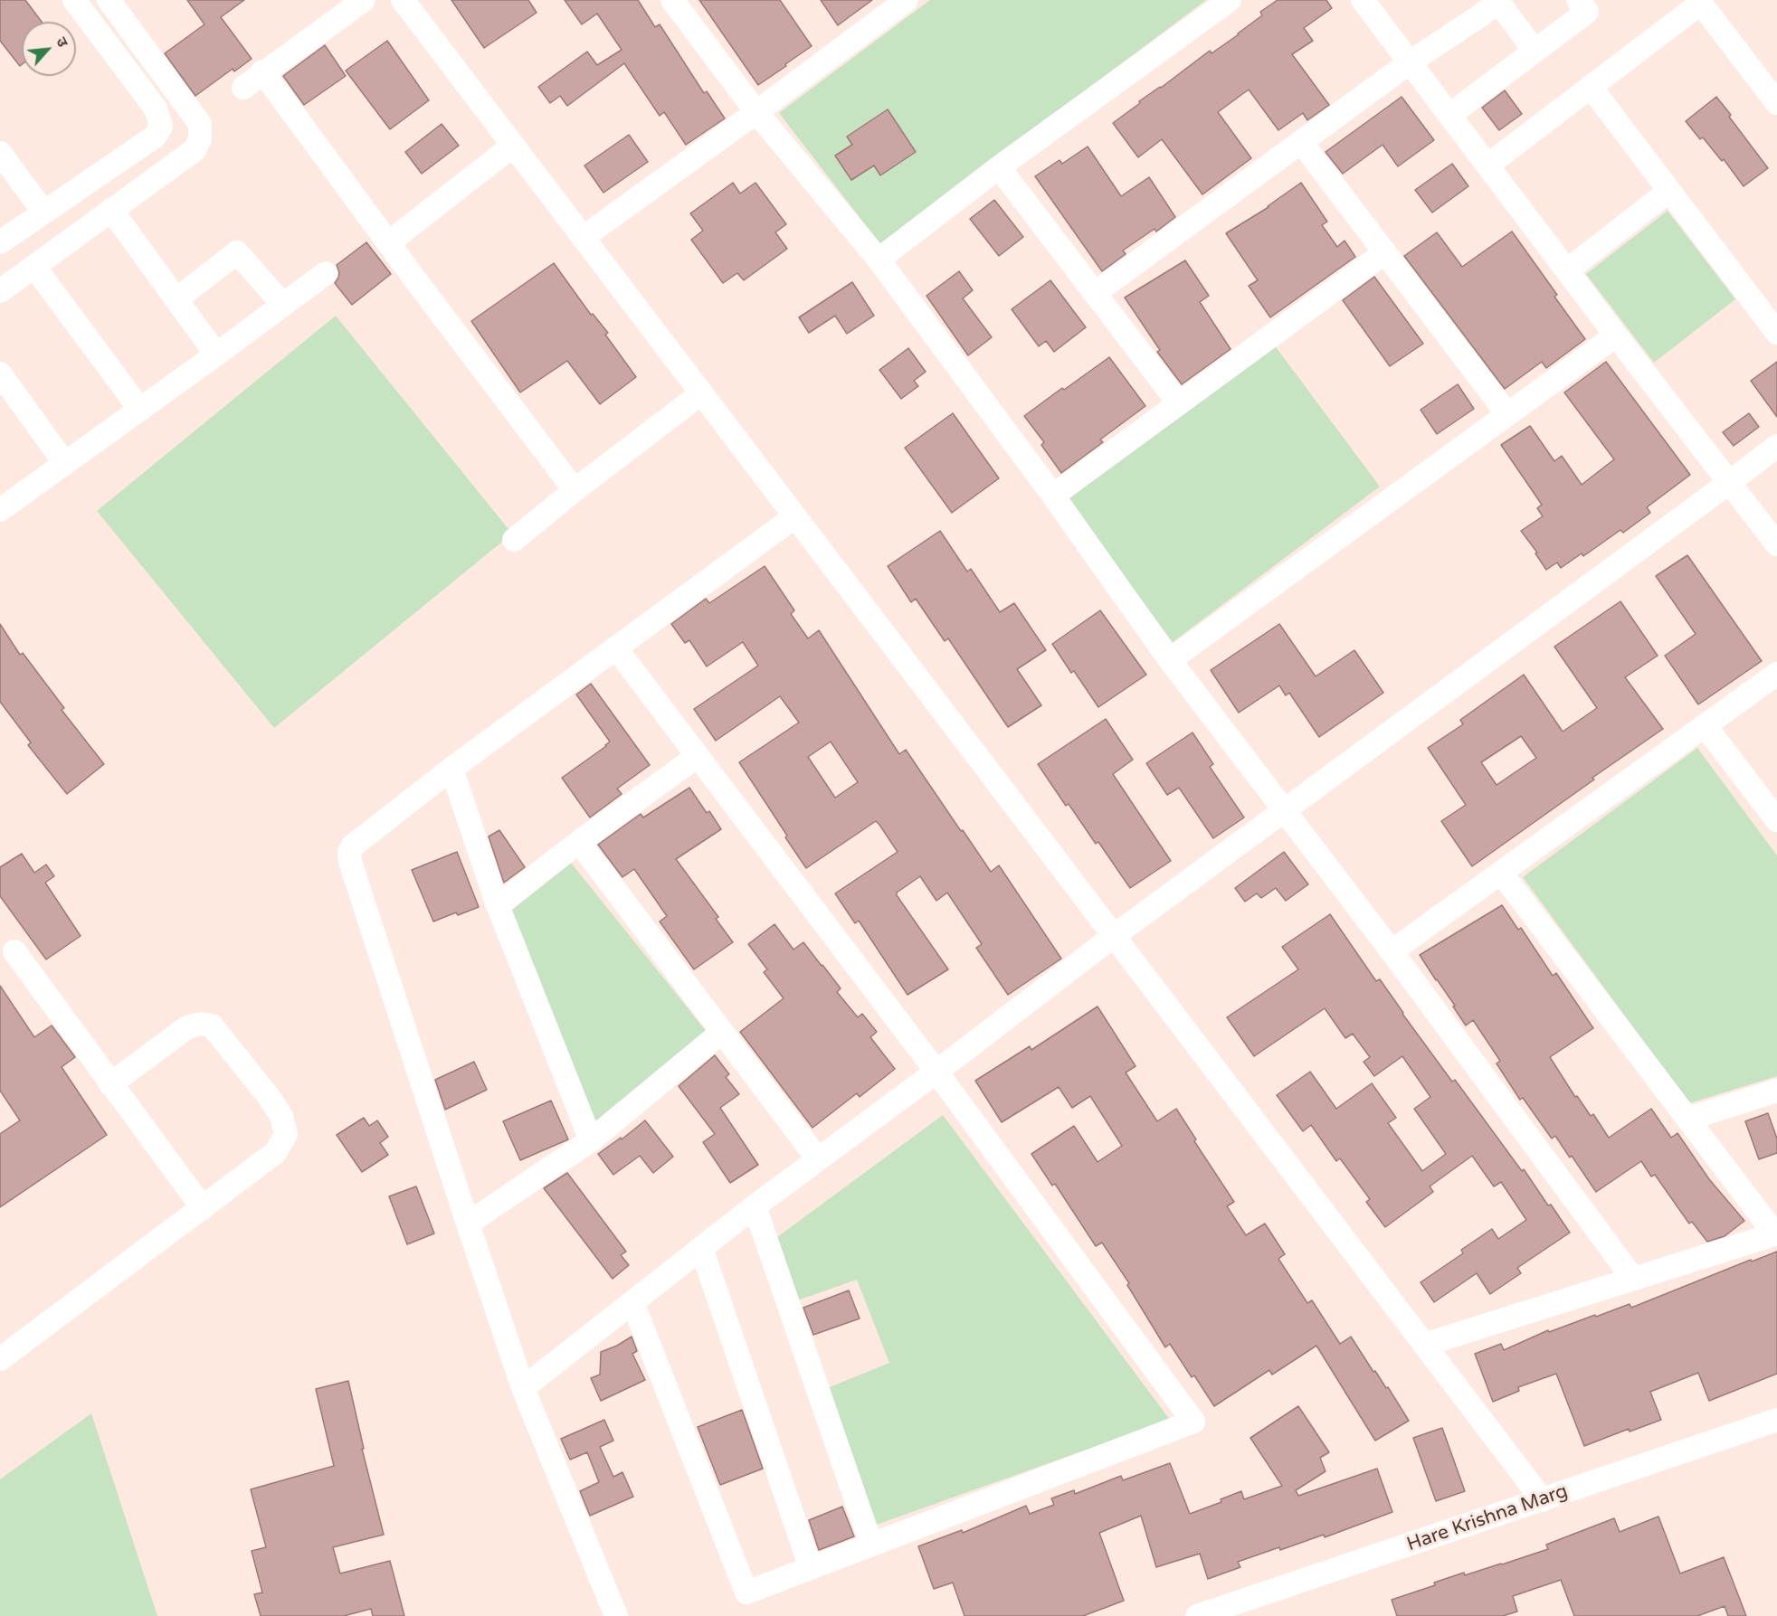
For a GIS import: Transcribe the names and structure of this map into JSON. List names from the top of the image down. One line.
{"streets":{"street":["Hare Krishna Marg"]},"north":"top right"}
